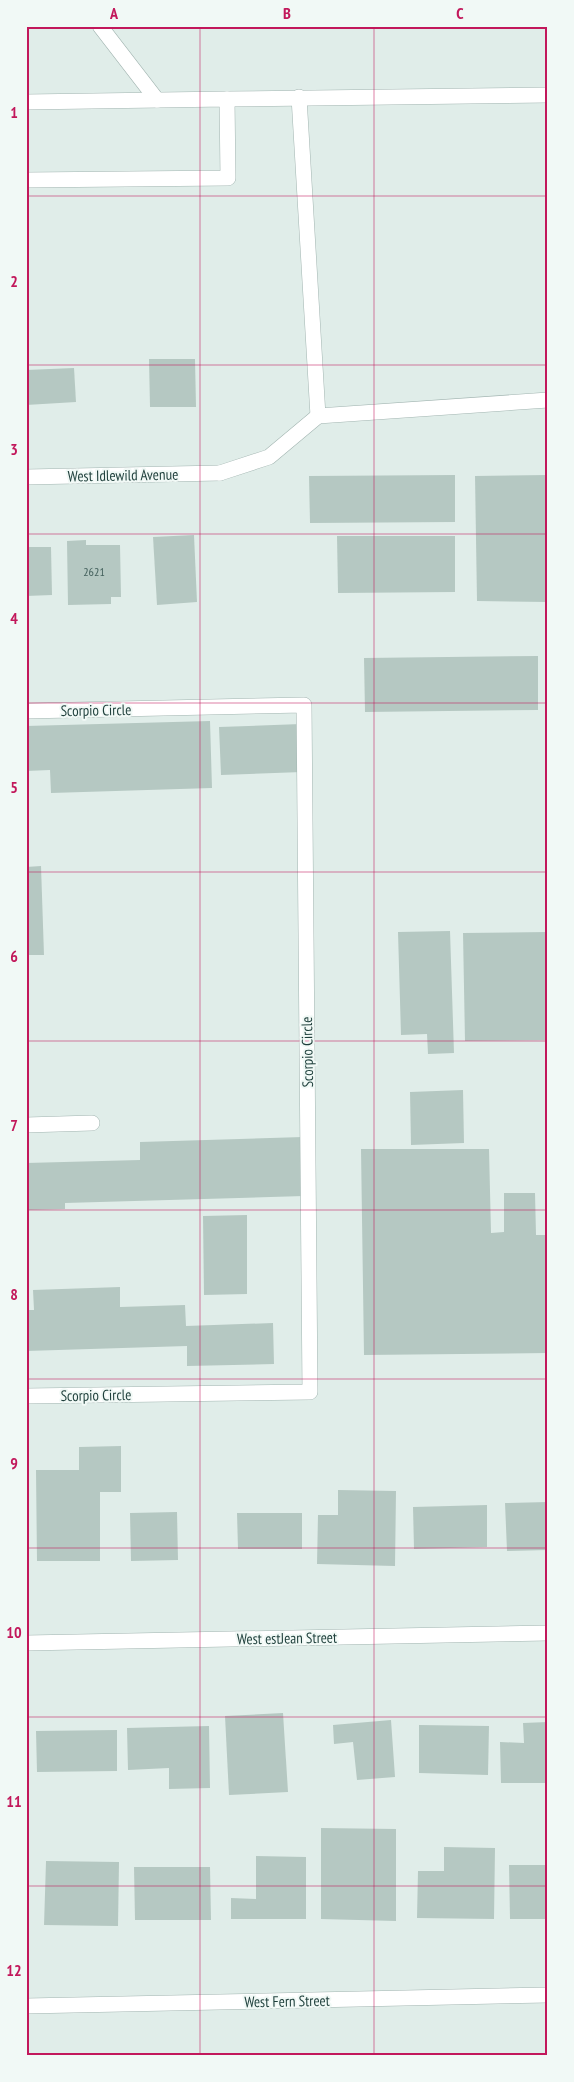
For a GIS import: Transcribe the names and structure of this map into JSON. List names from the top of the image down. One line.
{"streets":{"street":["West Idlewild Avenue","Scorpio Circle","West estJean Street","West Fern Street"]},"house_numbers":["2621"],"grid":{"columns":["A","B","C"],"rows":["1","2","3","4","5","6","7","8","9","10","11","12"]}}
